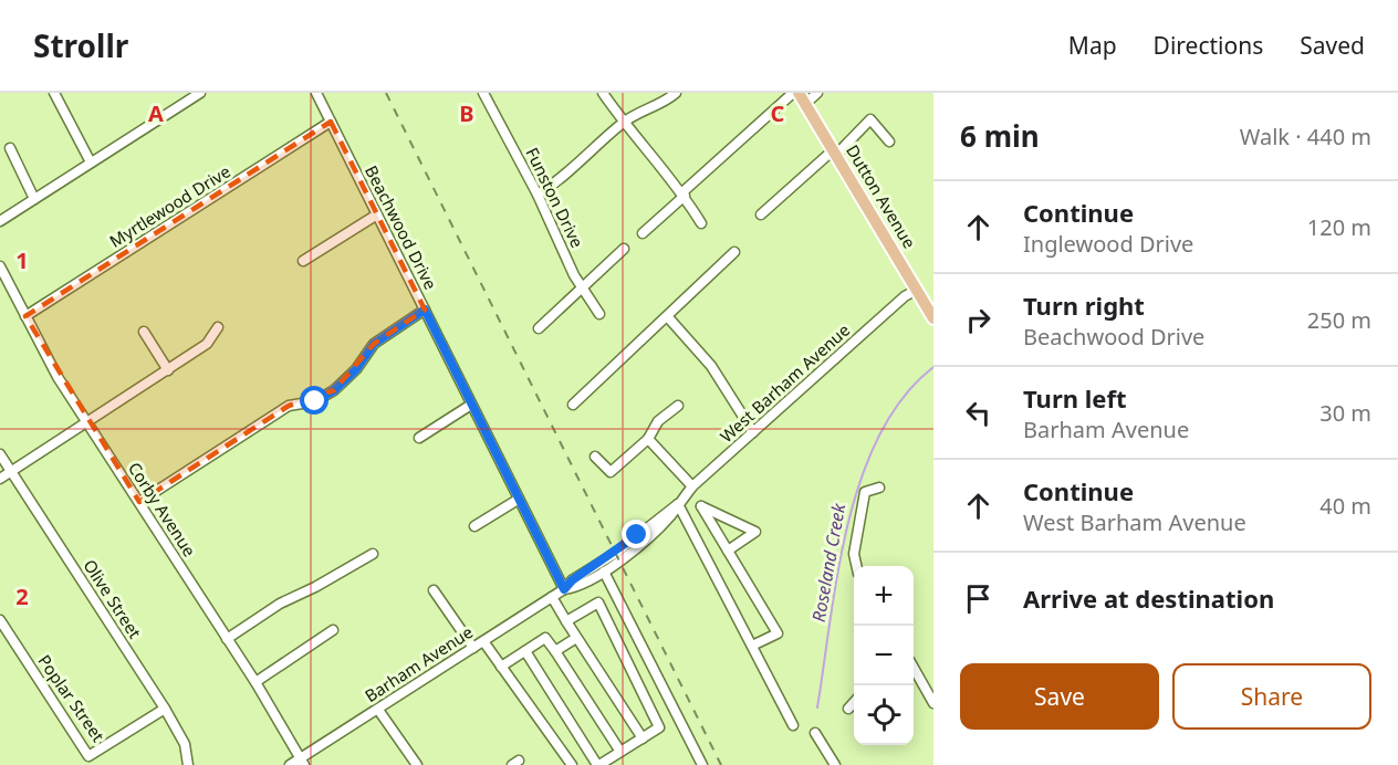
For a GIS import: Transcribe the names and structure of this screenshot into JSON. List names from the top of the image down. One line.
{"streets":{"main road":["Dutton Avenue"],"street":["Funston Drive","Myrtlewood Drive","Beachwood Drive","West Barham Avenue","Corby Avenue","Olive Street","Barham Avenue","Poplar Street"]},"crossings":[["Dutton Avenue","West Barham Avenue"],["Myrtlewood Drive","Beachwood Drive"],["Myrtlewood Drive","Corby Avenue"],["Beachwood Drive","Barham Avenue"],["West Barham Avenue","Barham Avenue"],["Corby Avenue","Barham Avenue"],["Olive Street","Poplar Street"]],"water":["Roseland Creek"],"page":{"header":"Strollr","nav":["Map","Directions","Saved"],"heading":["6 min","Walk · 440 m"],"list":[["Continue","Inglewood Drive","120 m"],["Turn right","Beachwood Drive","250 m"],["Turn left","Barham Avenue","30 m"],["Continue","West Barham Avenue","40 m"],"Arrive at destination"],"map_buttons":["+","−"],"buttons":["Save","Share"]},"grid":{"columns":["A","B","C"],"rows":["1","2"]}}
